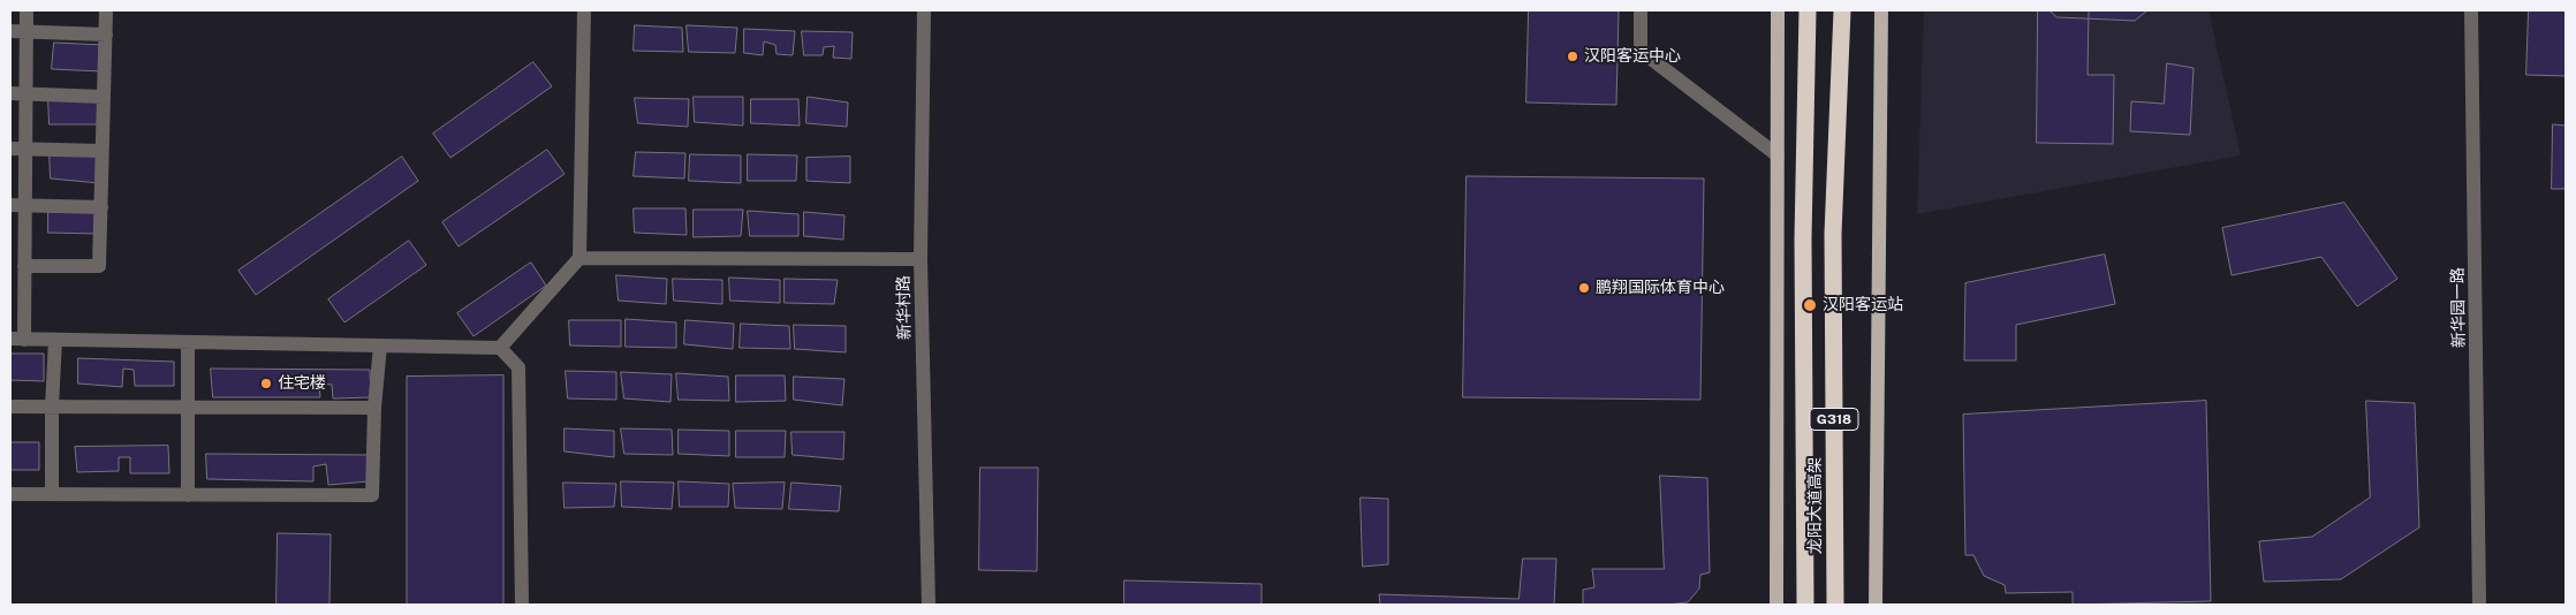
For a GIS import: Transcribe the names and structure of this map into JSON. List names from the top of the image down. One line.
{"streets":{"highway":["G318","龙阳大道高架"],"street":["新华村路","新华园一路"]},"places":["汉阳客运中心","鹏翔国际体育中心","汉阳客运站","住宅楼"]}
